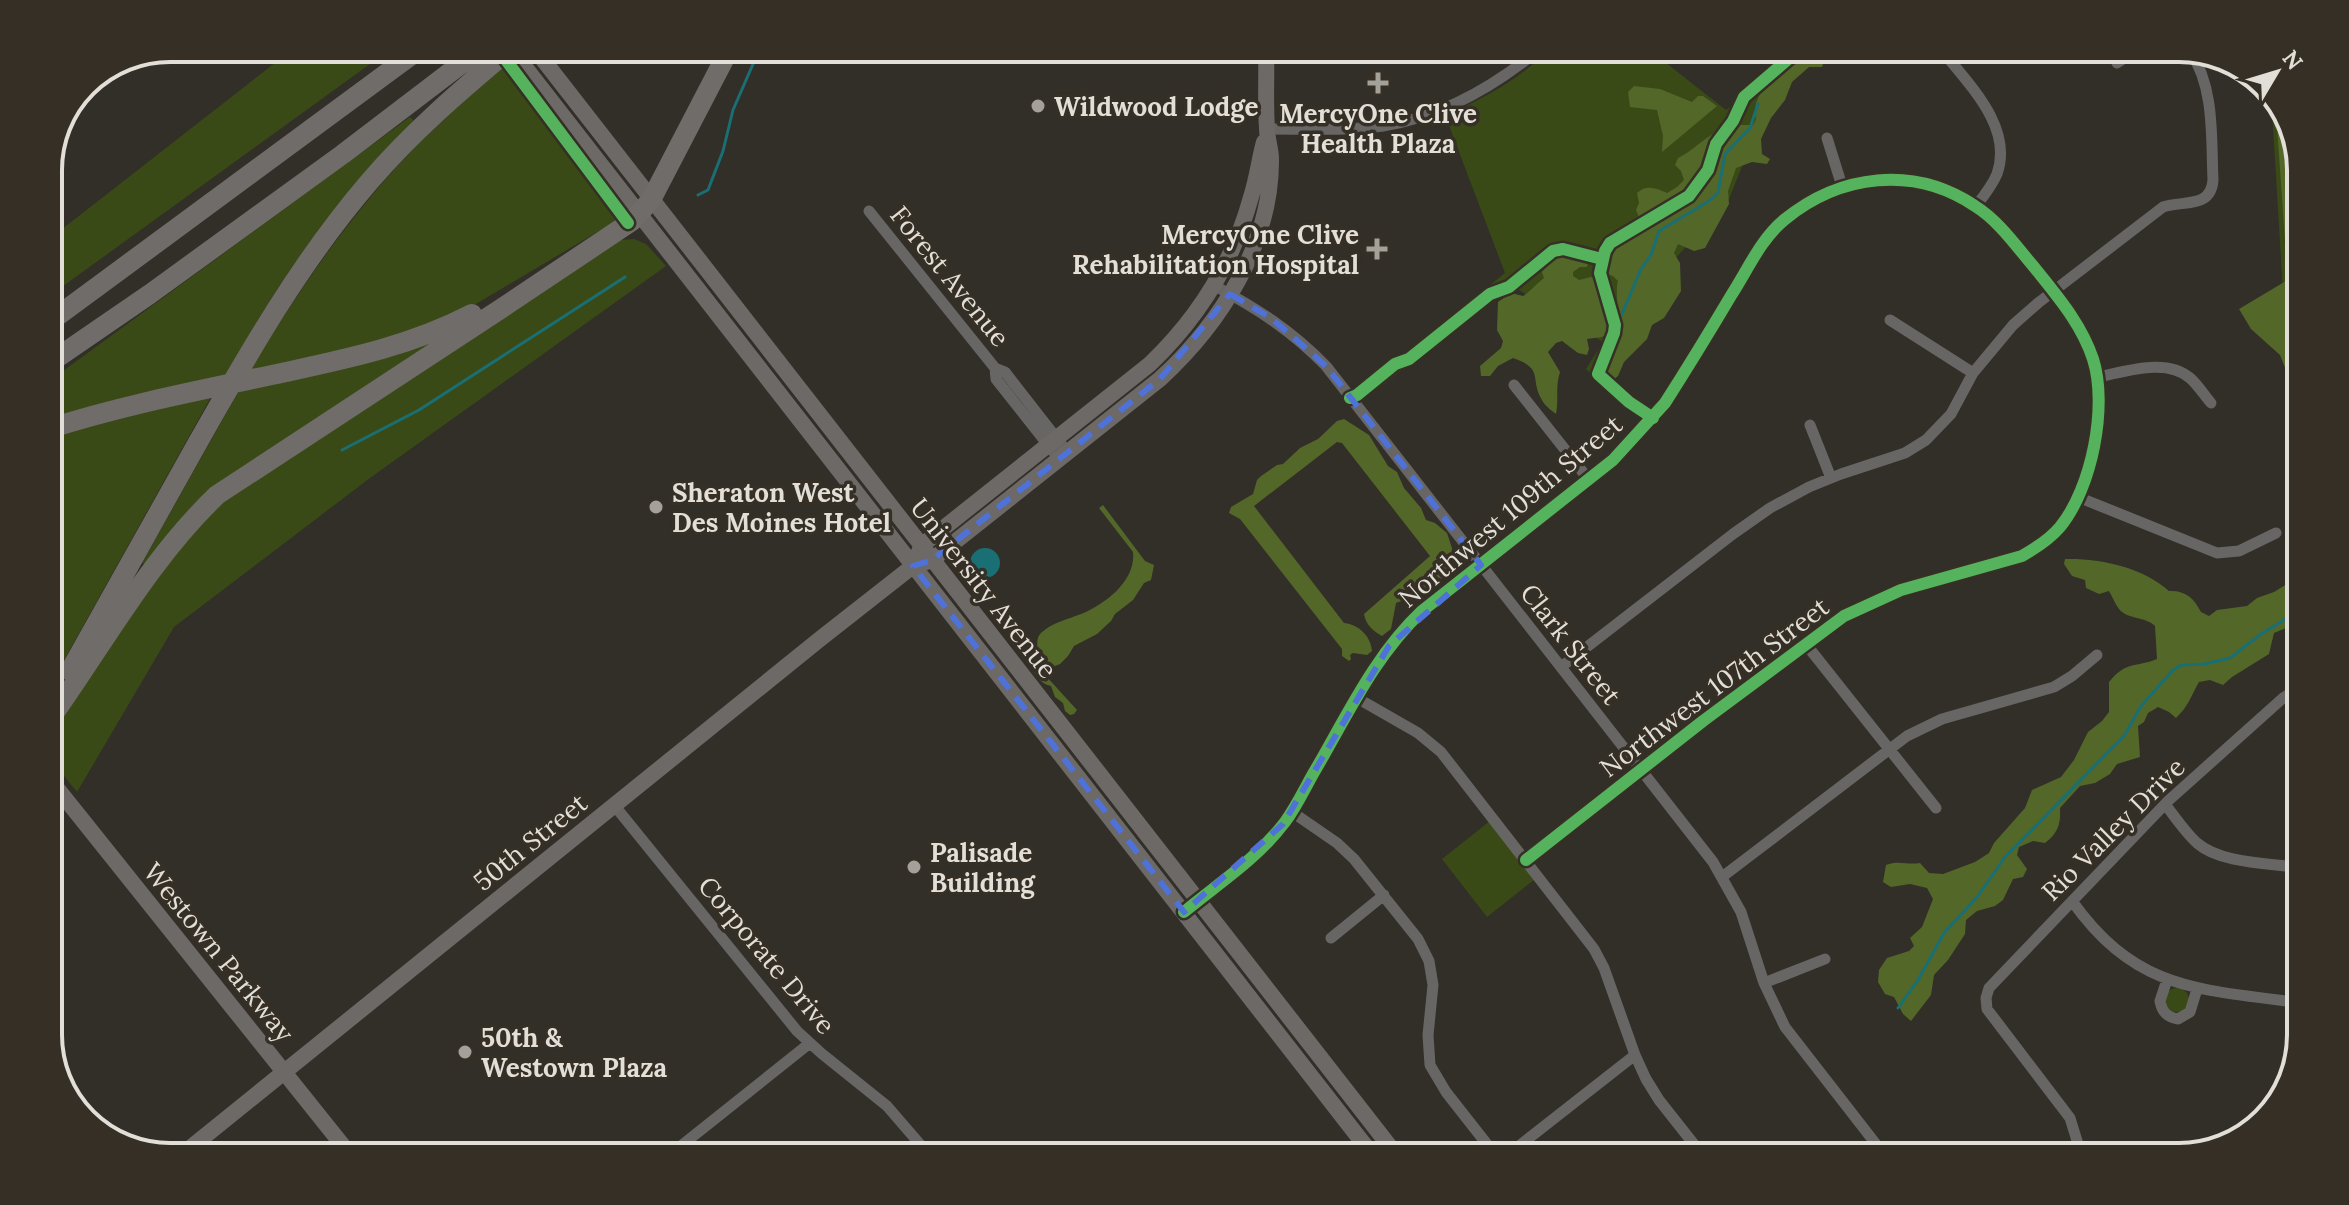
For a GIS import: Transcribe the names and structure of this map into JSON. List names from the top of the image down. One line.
{"streets":{"main road":["University Avenue","50th Street","Westown Parkway"],"street":["Forest Avenue","Northwest 109th Street","Clark Street","Northwest 107th Street","Rio Valley Drive","Corporate Drive"]},"crossings":[["Northwest 109th Street","University Avenue"],["Northwest 109th Street","Clark Street"],["Northwest 109th Street","Northwest 107th Street"],["University Avenue","50th Street"],["Clark Street","Northwest 107th Street"],["50th Street","Westown Parkway"],["50th Street","Corporate Drive"]],"places":{"health":["MercyOne Clive Health Plaza","MercyOne Clive Rehabilitation Hospital"],"other":["Wildwood Lodge","Sheraton West Des Moines Hotel","Palisade Building","50th & Westown Plaza"]},"north":"top right"}
